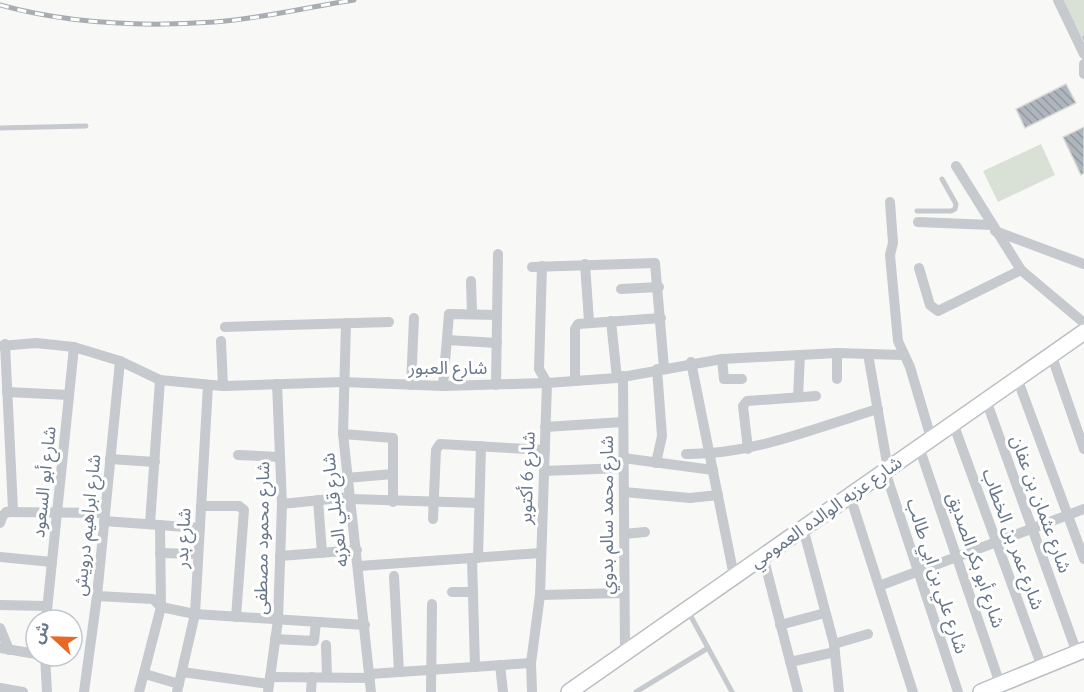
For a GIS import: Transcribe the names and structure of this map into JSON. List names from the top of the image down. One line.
{"streets":{"street":["شارع العبور","شارع 6 أكتوبر","شارع أبو السعود","شارع عثمان بن عفان","شارع قبلي العزبه","شارع عزبه الوالده العمومي","شارع محمد سالم بدوي","شارع ابراهيم درويش","شارع بدر","شارع محمود مصطفى","شارع عمر بن الخطاب","شارع أبو بكر الصديق","شارع علي بن ابي طالب"]},"crossings":[["شارع العبور","شارع 6 أكتوبر"],["شارع العبور","شارع أبو السعود"],["شارع العبور","شارع قبلي العزبه"],["شارع العبور","شارع محمد سالم بدوي"],["شارع العبور","شارع ابراهيم درويش"],["شارع العبور","شارع بدر"],["شارع العبور","شارع محمود مصطفى"],["شارع العبور","شارع أبو بكر الصديق"],["شارع العبور","شارع علي بن ابي طالب"],["شارع عثمان بن عفان","شارع عزبه الوالده العمومي"],["شارع عزبه الوالده العمومي","شارع محمد سالم بدوي"],["شارع عزبه الوالده العمومي","شارع عمر بن الخطاب"],["شارع عزبه الوالده العمومي","شارع أبو بكر الصديق"],["شارع عزبه الوالده العمومي","شارع علي بن ابي طالب"]],"north":"left"}
